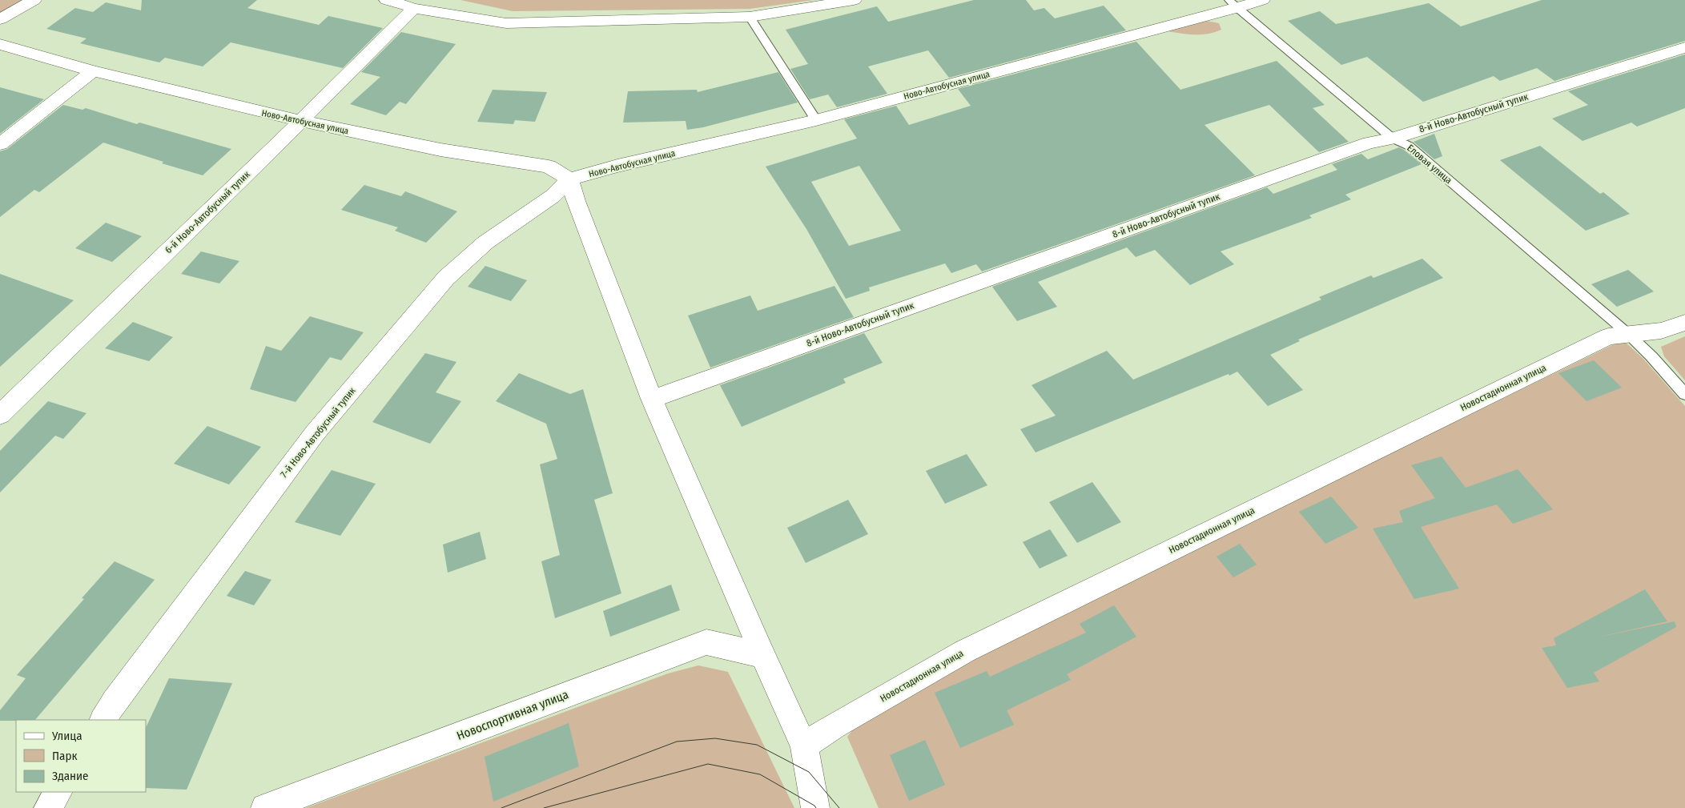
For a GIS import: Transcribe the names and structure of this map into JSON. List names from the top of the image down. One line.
{"streets":{"street":["Ново-Автобусная улица","8-й Ново-Автобусный тупик","6-й Ново-Автобусный тупик","Новостадионная улица","7-й Ново-Автобусный тупик","Новоспортивная улица"],"lane":["Еловая улица"]},"crossings":[["Ново-Автобусная улица","Еловая улица"],["Ново-Автобусная улица","6-й Ново-Автобусный тупик"],["Ново-Автобусная улица","7-й Ново-Автобусный тупик"],["8-й Ново-Автобусный тупик","Еловая улица"],["Еловая улица","Новостадионная улица"]],"legend":["Улица","Парк","Здание"]}
